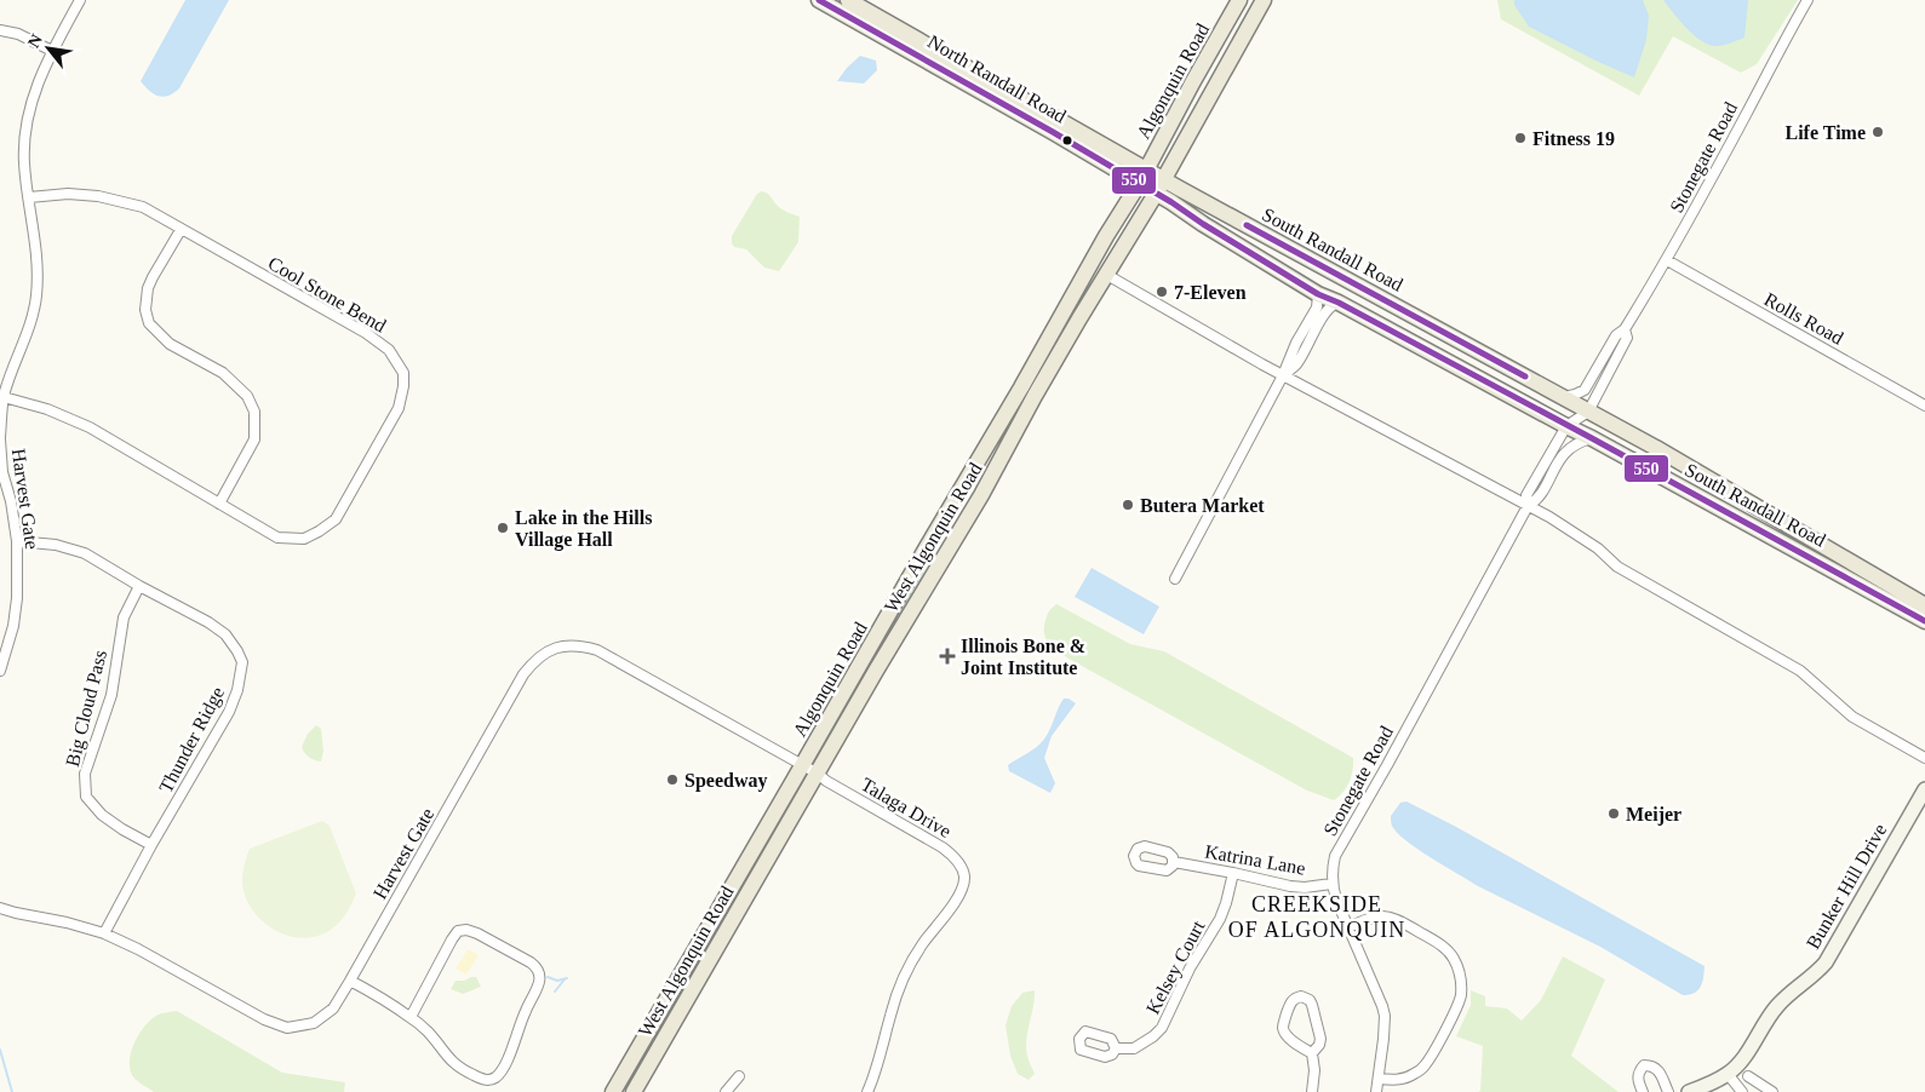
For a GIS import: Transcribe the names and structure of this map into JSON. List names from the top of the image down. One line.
{"streets":{"main road":["North Randall Road","Algonquin Road","South Randall Road","West Algonquin Road"],"street":["Stonegate Road","Cool Stone Bend","Rolls Road","Harvest Gate","Big Cloud Pass","Thunder Ridge","Talaga Drive","Katrina Lane","Bunker Hill Drive","Kelsey Court"]},"crossings":[["North Randall Road","Algonquin Road"],["North Randall Road","South Randall Road"],["North Randall Road","West Algonquin Road"],["Algonquin Road","Harvest Gate"],["Algonquin Road","Talaga Drive"],["Stonegate Road","South Randall Road"],["Stonegate Road","Rolls Road"],["Stonegate Road","Katrina Lane"],["South Randall Road","West Algonquin Road"],["Cool Stone Bend","Harvest Gate"],["Harvest Gate","Thunder Ridge"],["Harvest Gate","Talaga Drive"],["West Algonquin Road","Talaga Drive"],["Big Cloud Pass","Thunder Ridge"],["Katrina Lane","Kelsey Court"]],"districts":["CREEKSIDE OF ALGONQUIN"],"places":{"other":["Life Time","Fitness 19","7-Eleven","Butera Market","Lake in the Hills Village Hall","Speedway","Meijer"],"health":["Illinois Bone & Joint Institute"]},"lines":["transit line 550"],"north":"top left"}
